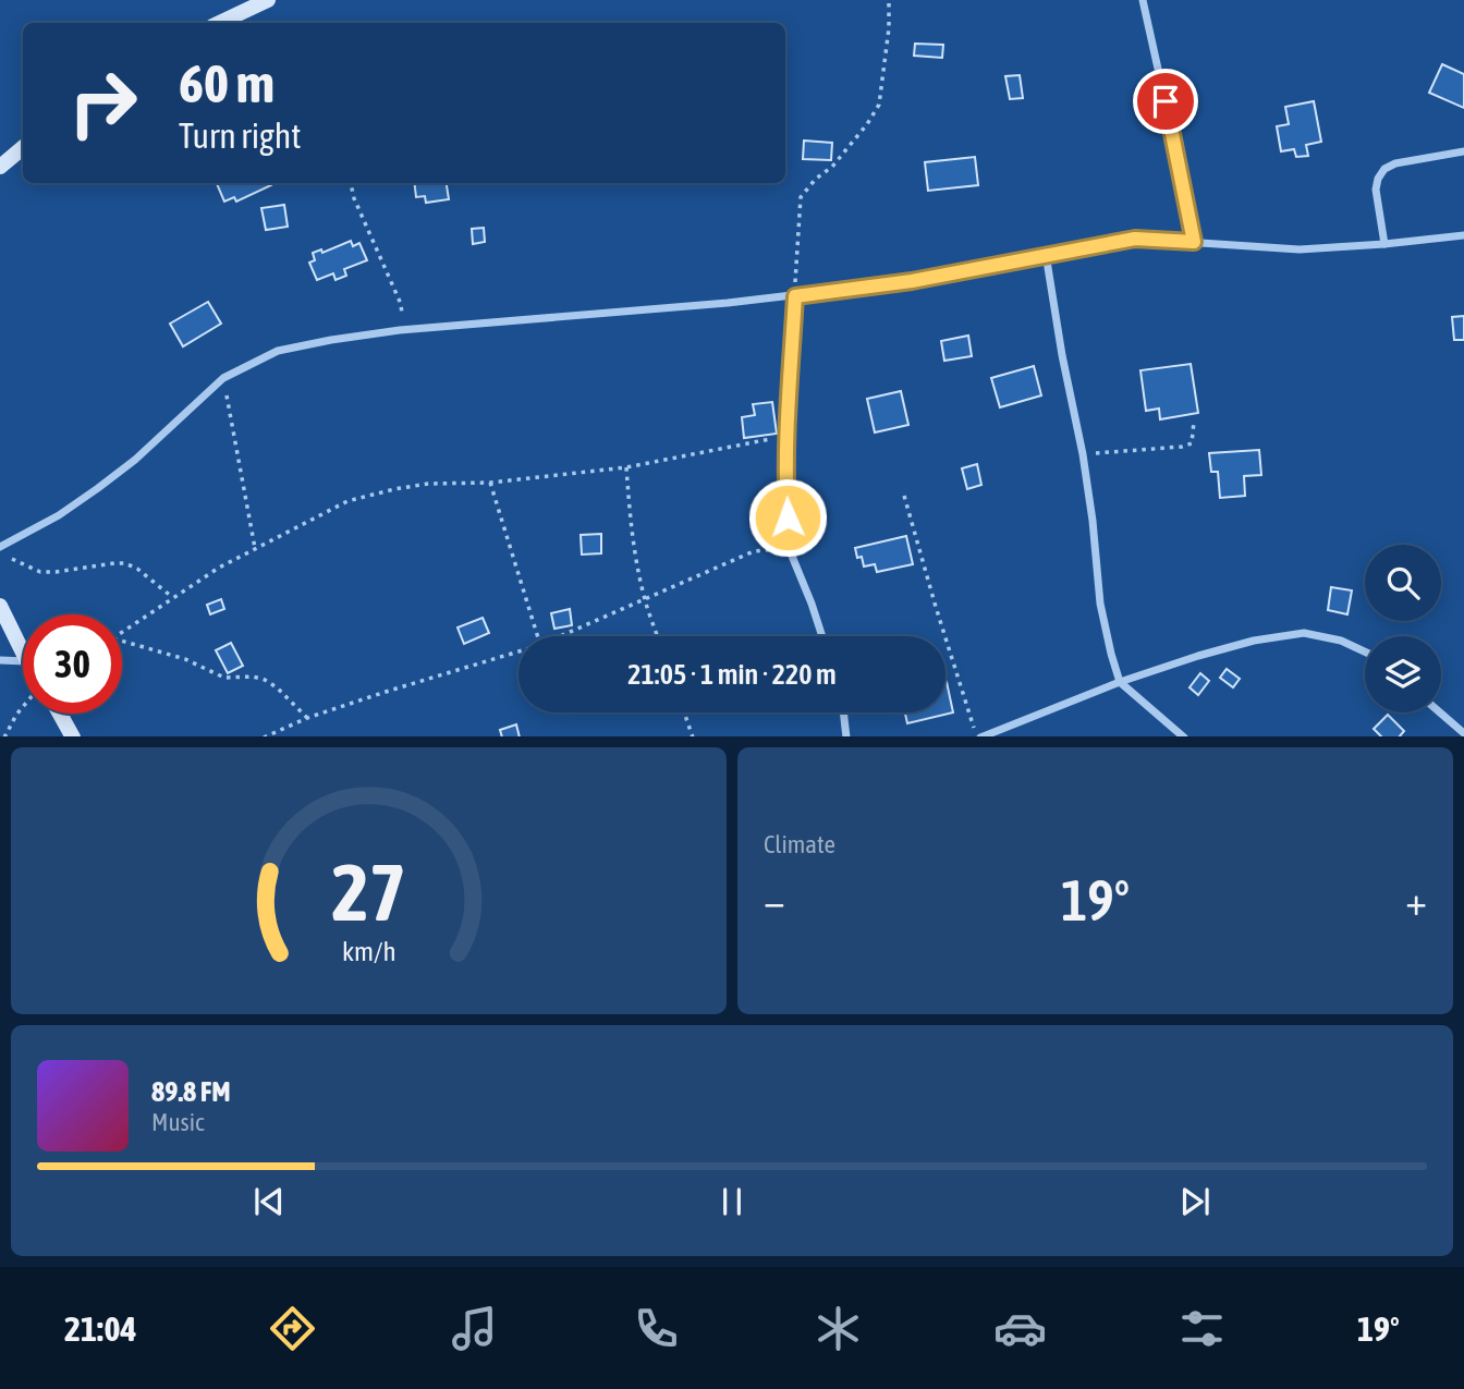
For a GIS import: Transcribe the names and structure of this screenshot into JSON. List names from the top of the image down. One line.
{"page":{"turn":["60 m","Turn right"],"limit":"30","trip":"21:05 · 1 min · 220 m","tile":"Climate","heat":["−","19°","+"],"song":["89.8 FM","Music"],"tabs":["21:04","19°"],"gauge":["27","km/h"]}}
